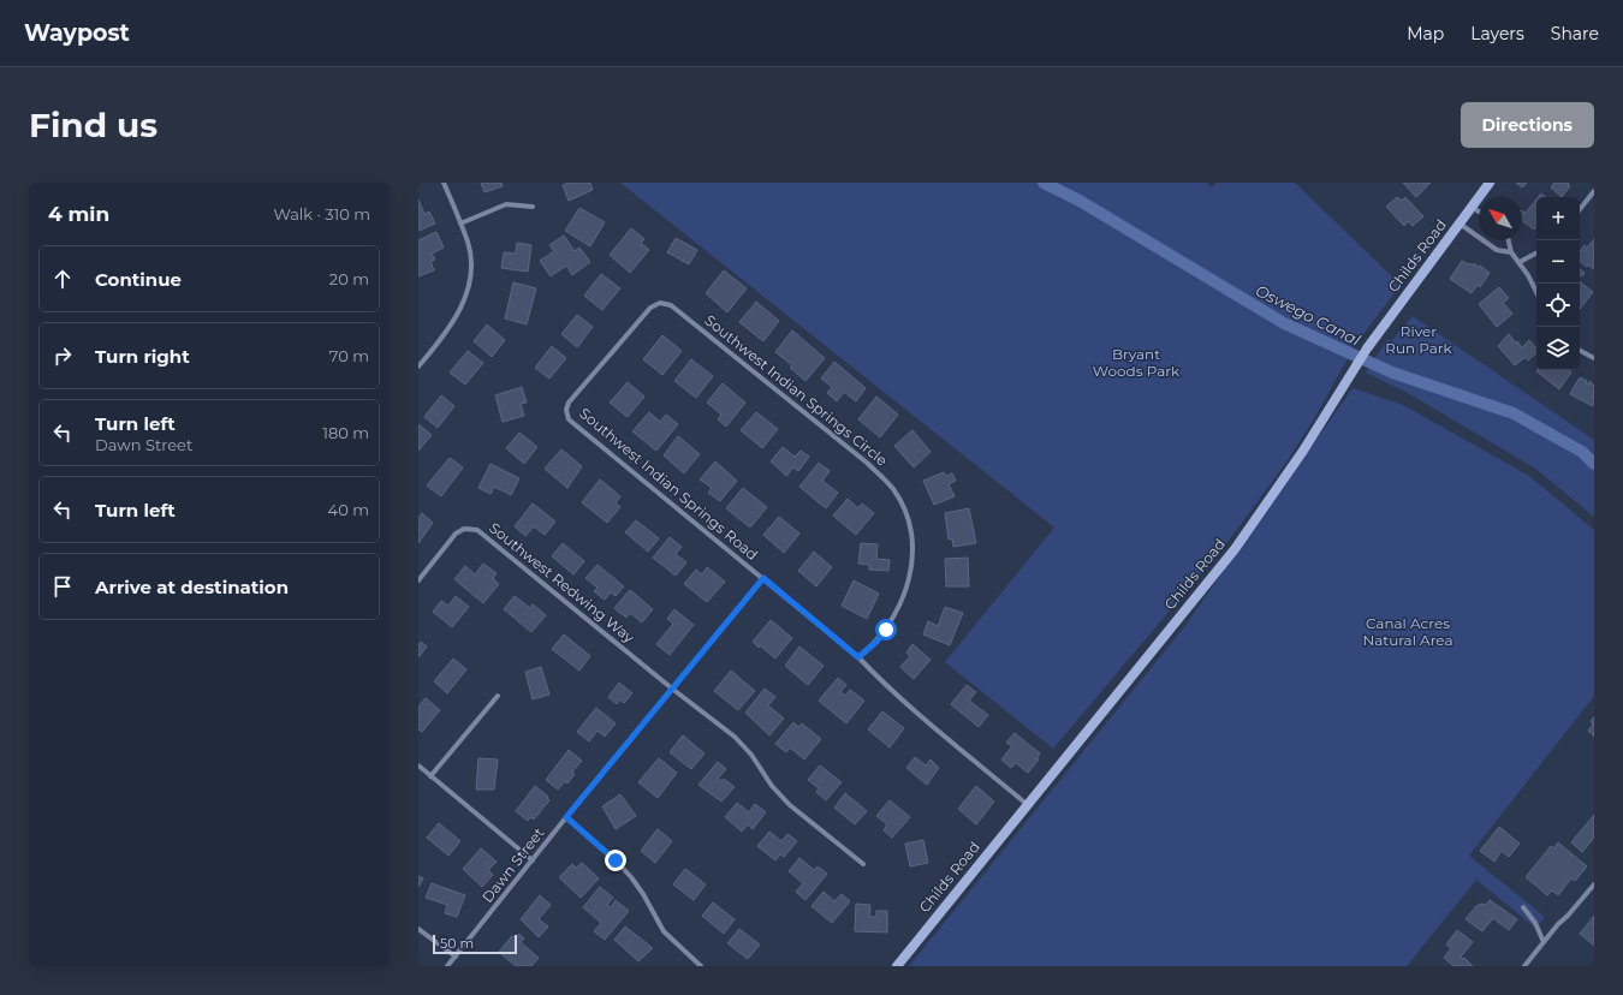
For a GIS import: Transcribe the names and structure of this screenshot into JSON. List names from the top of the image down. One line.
{"streets":{"street":["Childs Road","Southwest Indian Springs Circle","Southwest Indian Springs Road","Southwest Redwing Way","Dawn Street"]},"crossings":[["Childs Road","Southwest Indian Springs Road"],["Southwest Indian Springs Circle","Southwest Indian Springs Road"],["Southwest Indian Springs Road","Dawn Street"],["Southwest Redwing Way","Dawn Street"]],"water":["Oswego Canal"],"parks":["River Run Park","Bryant Woods Park","Canal Acres Natural Area"],"scale_bar":"50 m","north":"top left","page":{"header":"Waypost","nav":["Map","Layers","Share"],"buttons":"Directions","title":"Find us","heading":["4 min","Walk · 310 m"],"map_buttons":["+","−"],"list":[["Continue","20 m"],["Turn right","70 m"],["Turn left","Dawn Street","180 m"],["Turn left","40 m"],"Arrive at destination"],"scale":"50 m"}}
